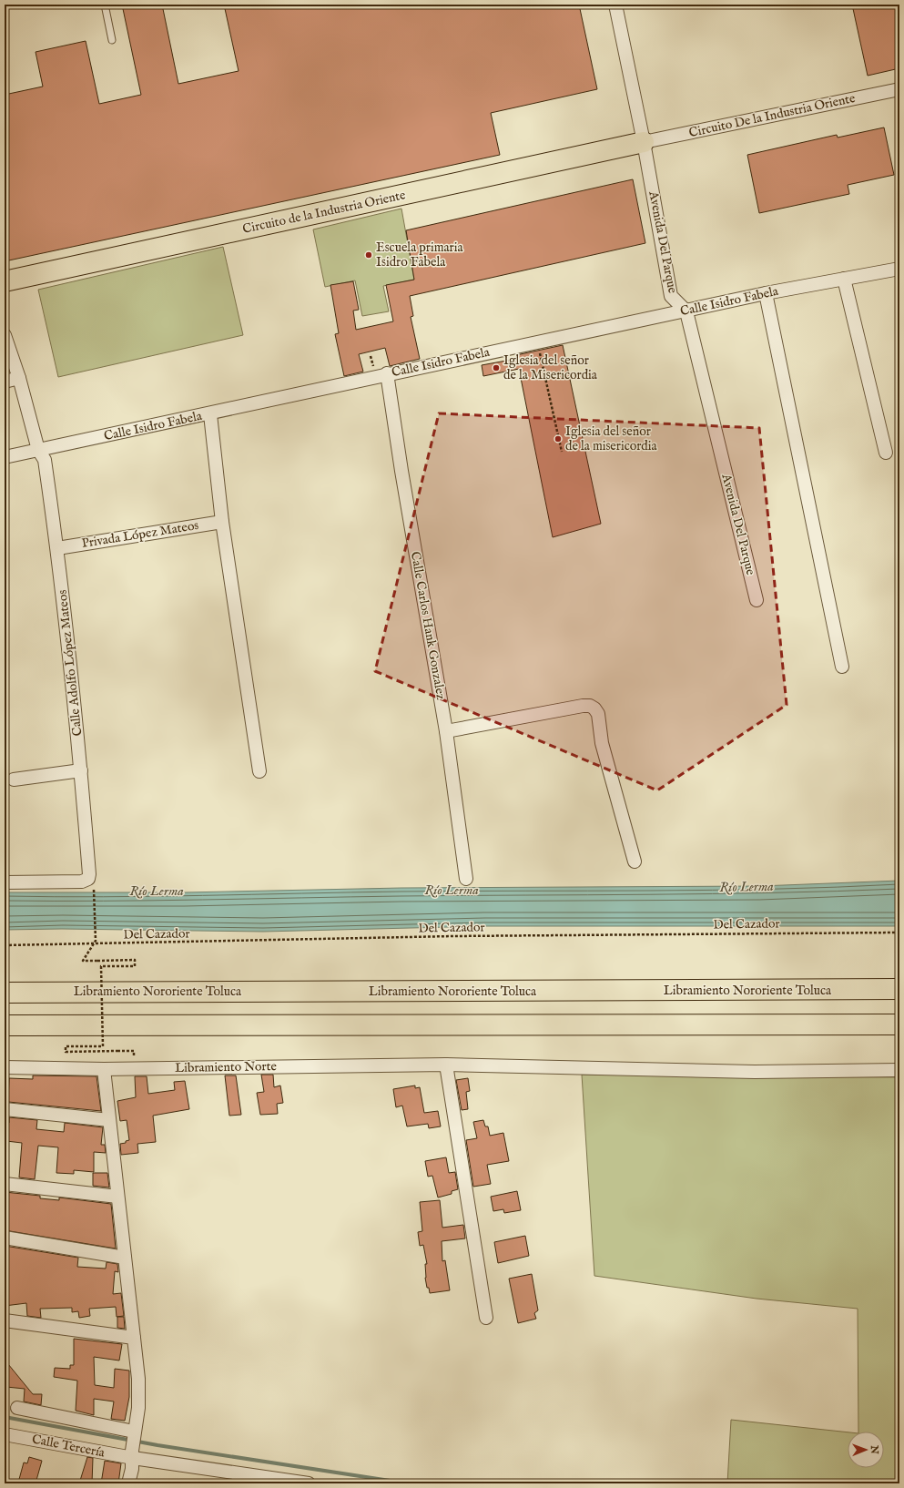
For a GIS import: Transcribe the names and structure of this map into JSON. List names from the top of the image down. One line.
{"streets":{"highway":["Circuito de la Industria Oriente","Libramiento Nororiente Toluca"],"street":["Circuito De la Industria Oriente","Avenida Del Parque","Calle Isidro Fabela","Privada López Mateos","Calle Carlos Hank Gonzalez","Calle Adolfo López Mateos","Libramiento Norte","Calle Tercería"],"path":["Del Cazador"]},"crossings":[["Circuito De la Industria Oriente","Circuito de la Industria Oriente"],["Circuito De la Industria Oriente","Avenida Del Parque"],["Circuito de la Industria Oriente","Avenida Del Parque"],["Avenida Del Parque","Calle Isidro Fabela"],["Calle Isidro Fabela","Calle Carlos Hank Gonzalez"],["Calle Isidro Fabela","Calle Adolfo López Mateos"],["Privada López Mateos","Calle Adolfo López Mateos"]],"water":["Río Lerma"],"places":["Escuela primaria Isidro Fabela","Iglesia del señor de la Misericordia","Iglesia del señor de la misericordia"],"north":"right"}
